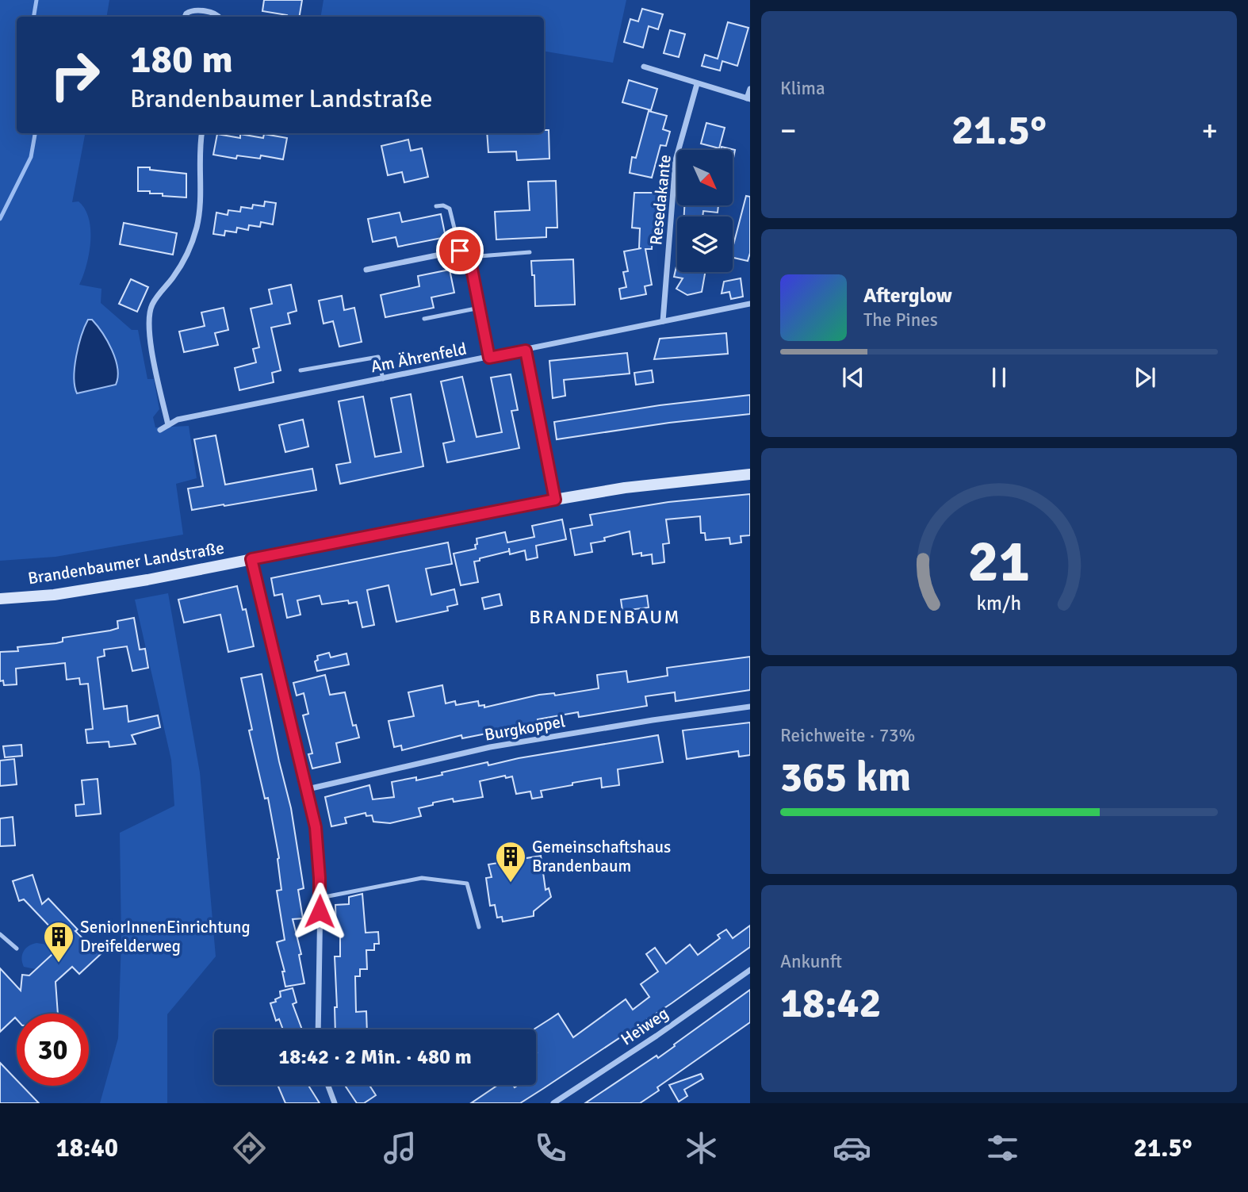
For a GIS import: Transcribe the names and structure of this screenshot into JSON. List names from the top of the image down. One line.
{"streets":{"main road":["Brandenbaumer Landstraße"],"street":["Resedakante","Am Ährenfeld","Burgkoppel","Heiweg"]},"crossings":[["Resedakante","Am Ährenfeld"]],"districts":["BRANDENBAUM"],"places":{"building":["Gemeinschaftshaus Brandenbaum","SeniorInnenEinrichtung Dreifelderweg"]},"north":"bottom right","page":{"tile":["Klima",["Reichweite · 73%","365 km"],["Ankunft","18:42"]],"turn":["180 m","Brandenbaumer Landstraße"],"heat":["−","21.5°","+"],"song":["Afterglow","The Pines"],"limit":"30","trip":"18:42 · 2 Min. · 480 m","tabs":["18:40","21.5°"],"gauge":["21","km/h"]}}
